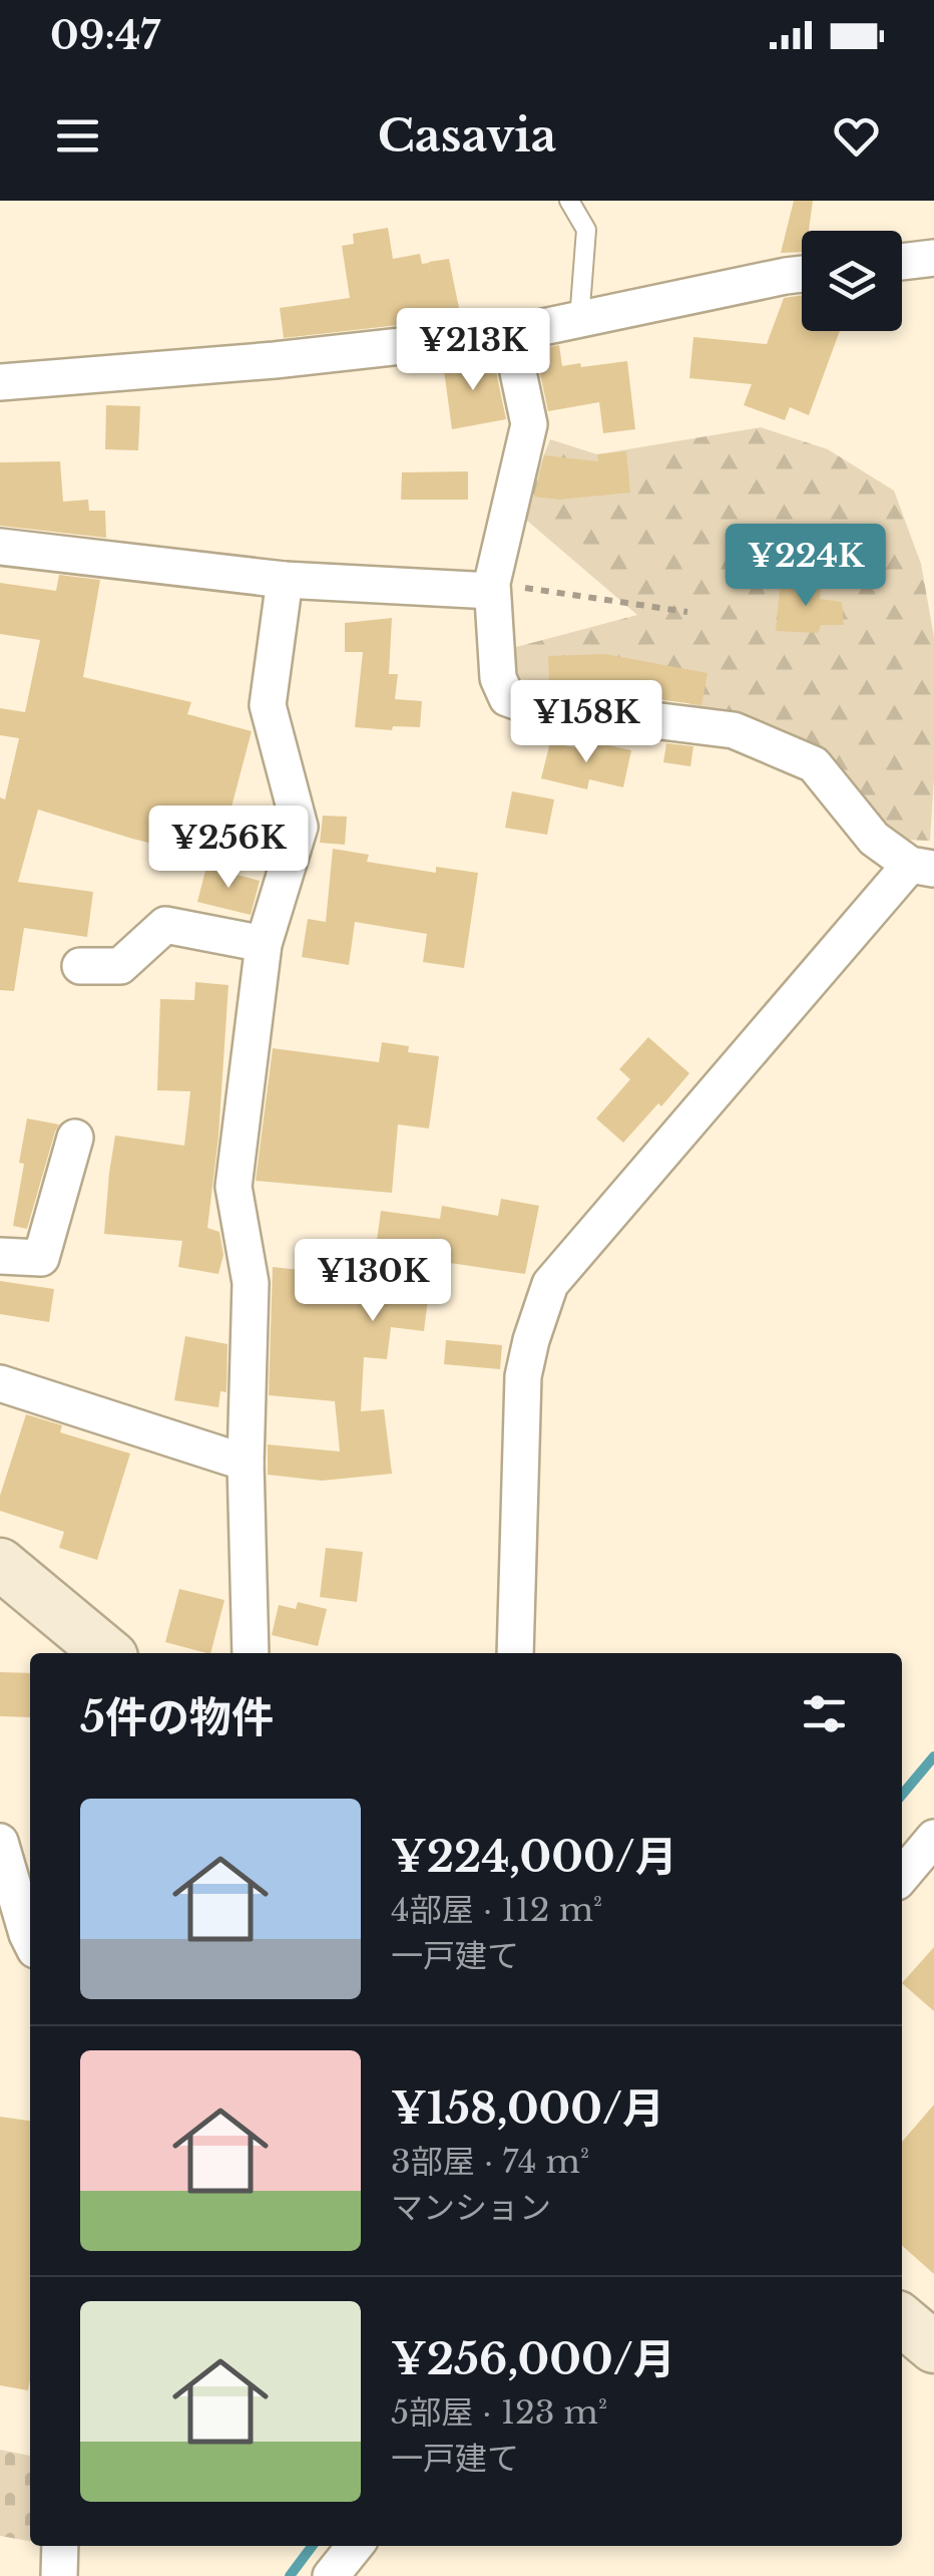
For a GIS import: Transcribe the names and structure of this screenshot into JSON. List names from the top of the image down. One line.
{"page":{"status":"09:47","header":"Casavia","price":["¥213K","¥224K","¥158K","¥256K","¥130K"],"heading":"5件の物件","list":[{"name":"¥224,000/月","note":"4部屋 · 112 m² · 一戸建て"},{"name":"¥158,000/月","note":"3部屋 · 74 m² · マンション"},{"name":"¥256,000/月","note":"5部屋 · 123 m² · 一戸建て"}]}}
